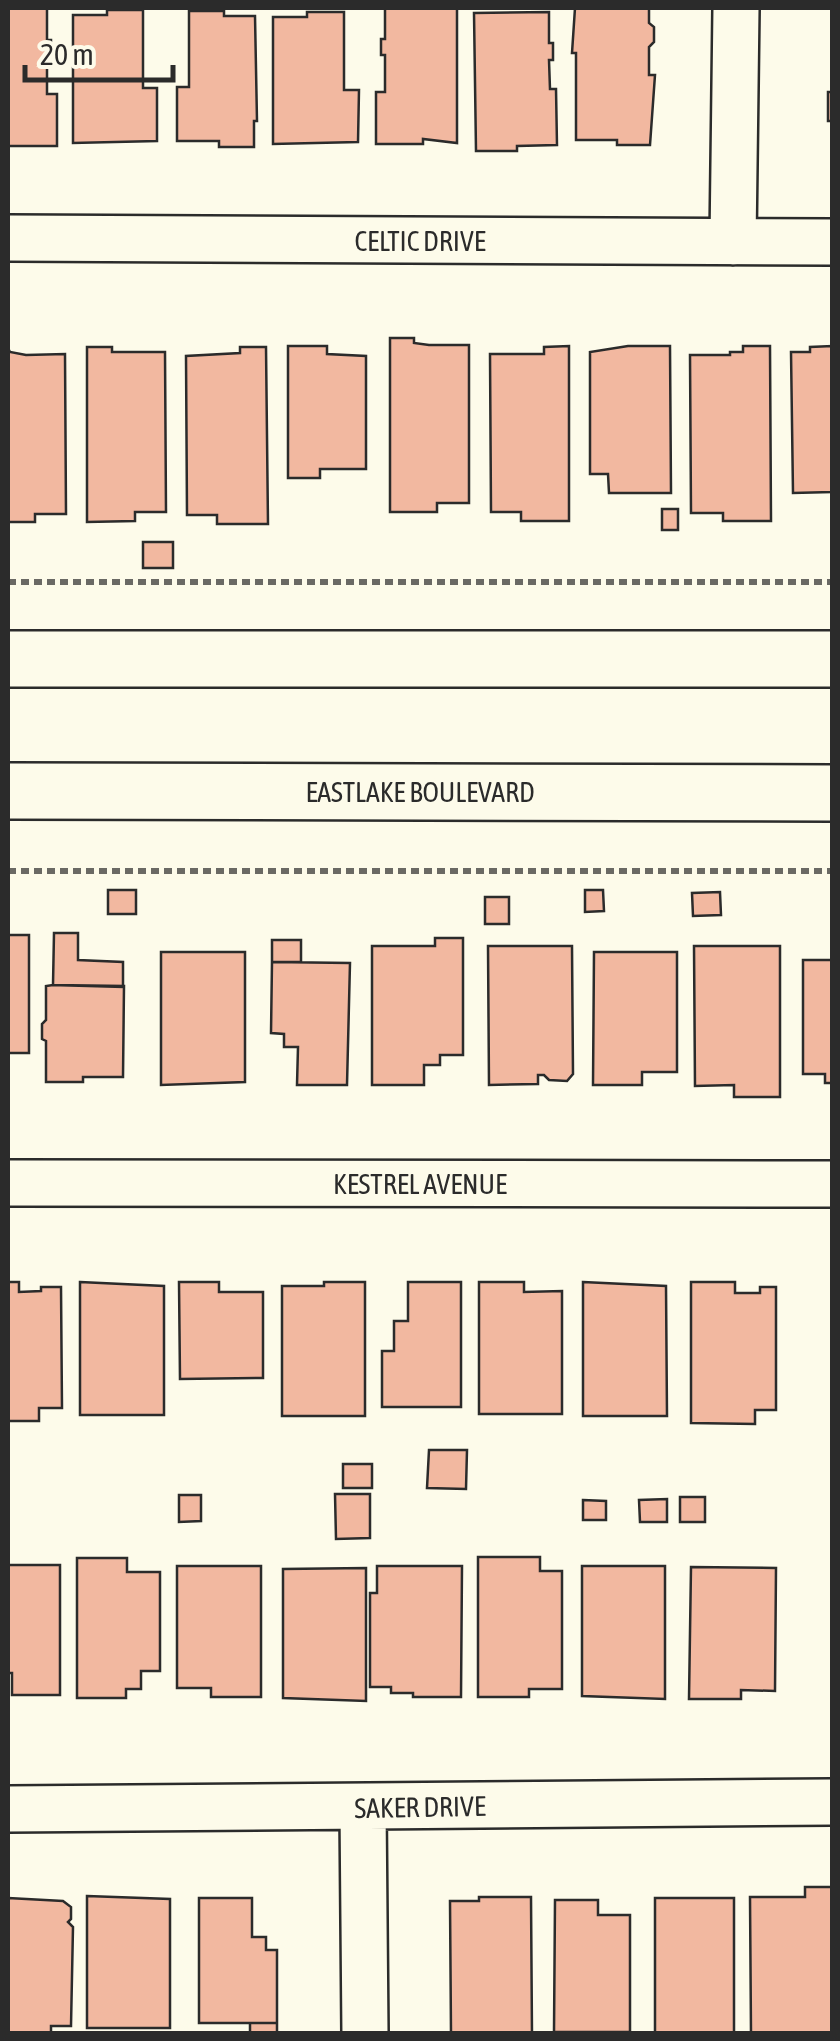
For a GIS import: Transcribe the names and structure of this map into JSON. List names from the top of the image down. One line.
{"streets":{"main road":["EASTLAKE BOULEVARD"],"street":["CELTIC DRIVE","KESTREL AVENUE","SAKER DRIVE"]},"scale_bar":"20 m"}
